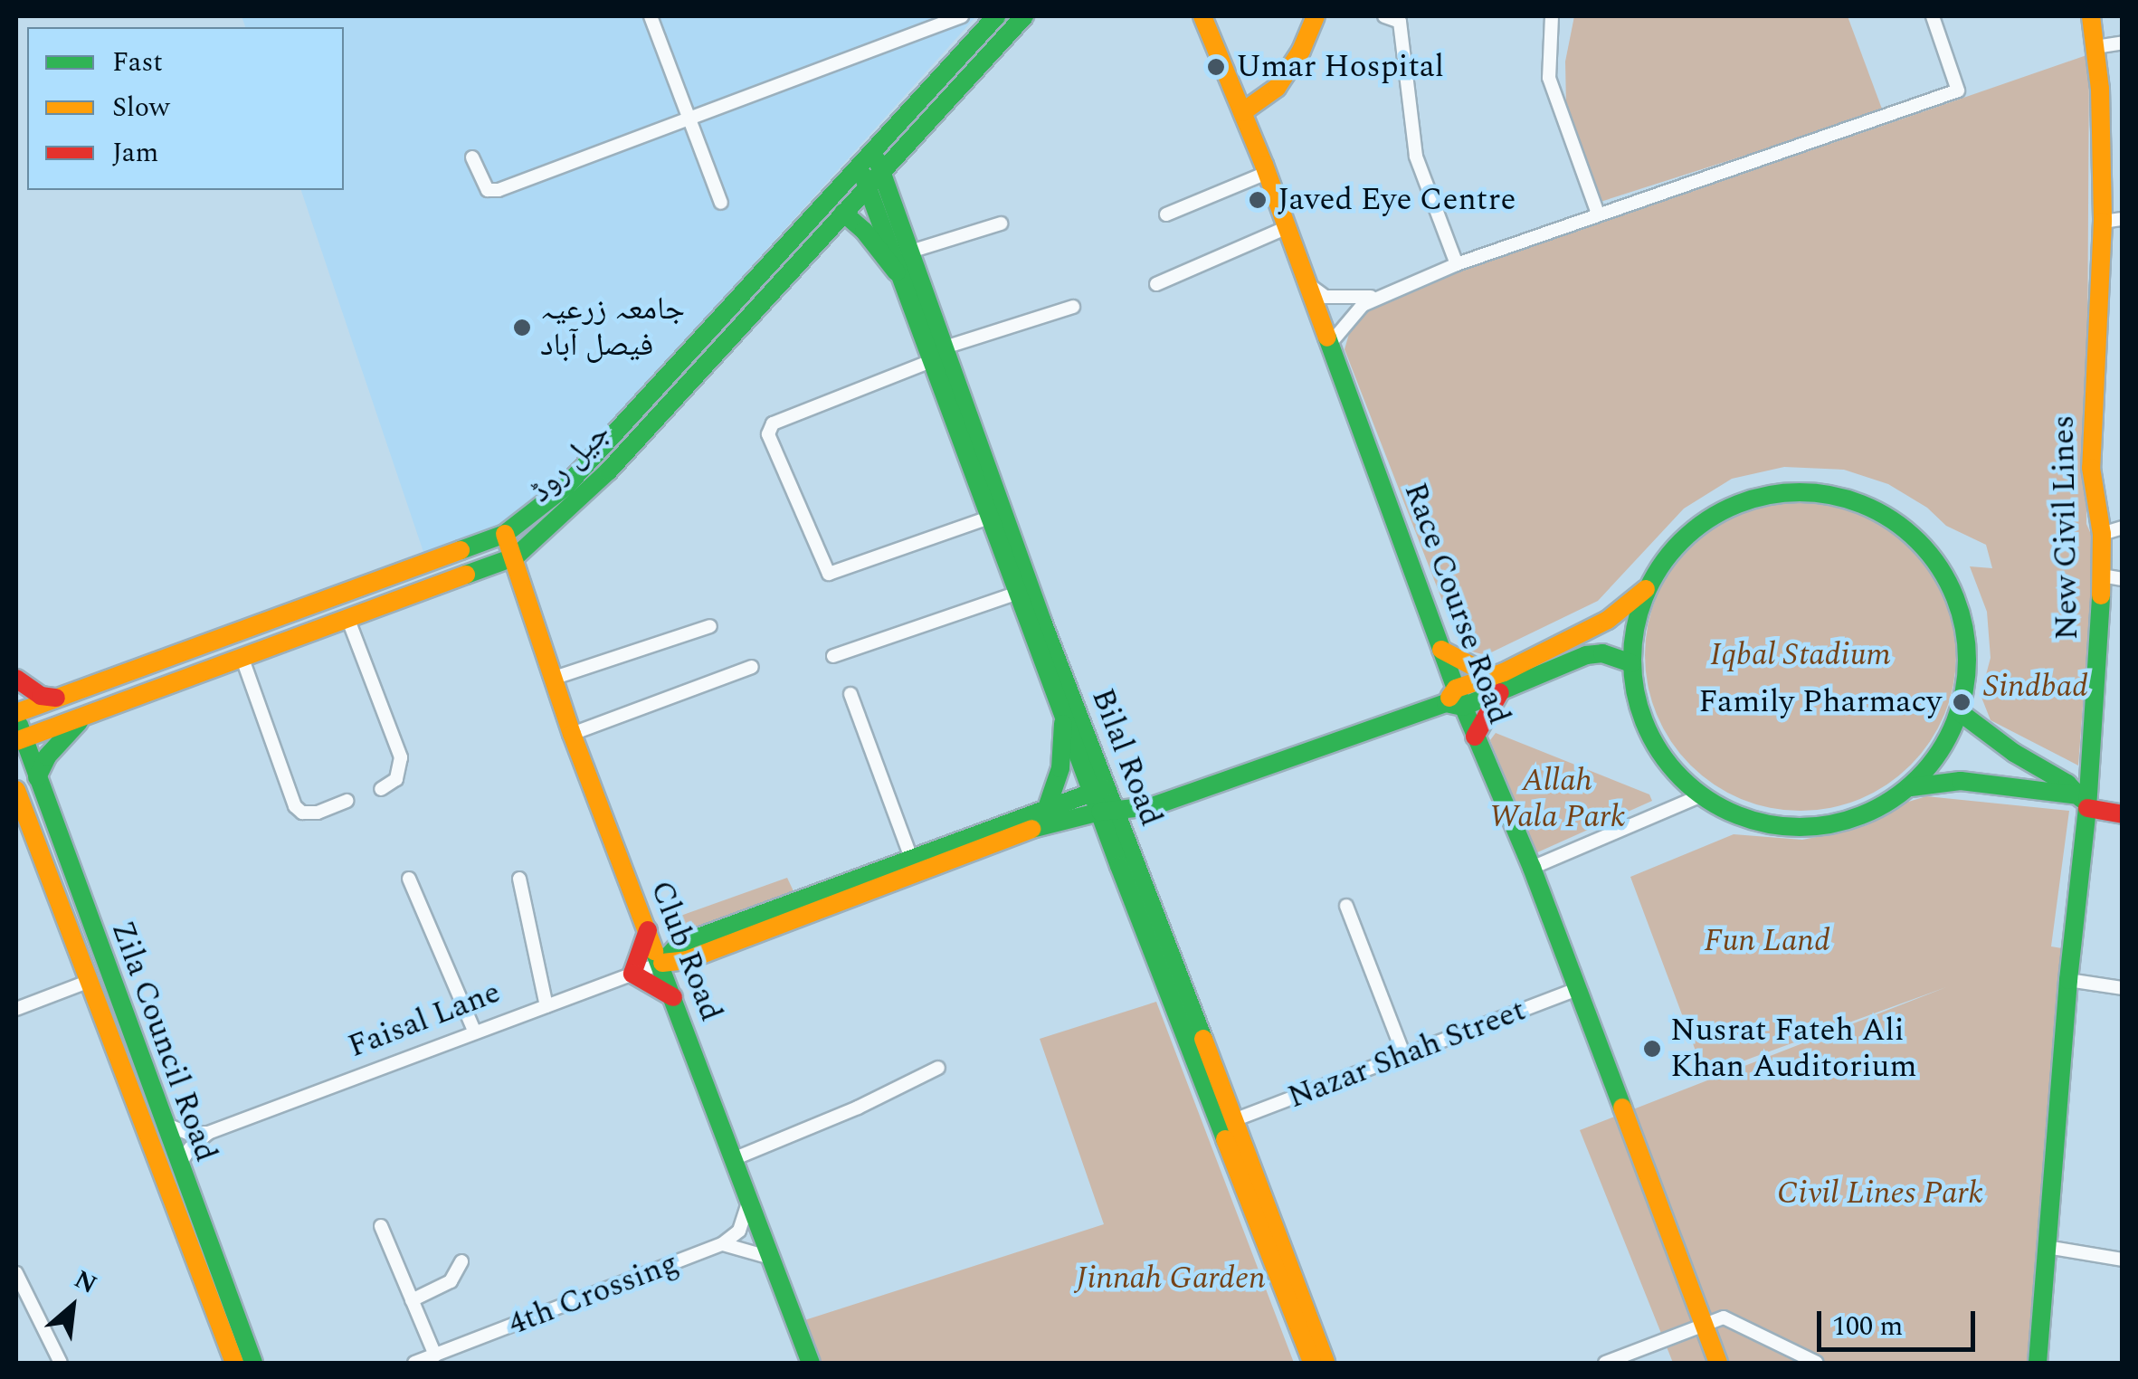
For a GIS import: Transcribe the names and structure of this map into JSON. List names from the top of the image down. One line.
{"streets":{"main road":["جیل روڈ","New Civil Lines","Race Course Road","Bilal Road","Club Road","Faisal Lane","Zila Council Road"],"street":["Nazar Shah Street","4th Crossing"]},"crossings":[["جیل روڈ","Bilal Road"],["جیل روڈ","Club Road"],["جیل روڈ","Zila Council Road"],["Race Course Road","Faisal Lane"],["Race Course Road","Nazar Shah Street"],["Bilal Road","Faisal Lane"],["Bilal Road","Nazar Shah Street"],["Club Road","Faisal Lane"],["Faisal Lane","Zila Council Road"]],"parks":["Iqbal Stadium","Sindbad","Allah Wala Park","Fun Land","Civil Lines Park","Jinnah Garden"],"places":["Umar Hospital","Javed Eye Centre","جامعہ زرعیہ فیصل آباد","Family Pharmacy","Nusrat Fateh Ali Khan Auditorium"],"legend":["Fast","Slow","Jam"],"scale_bar":"100 m","north":"top right"}
